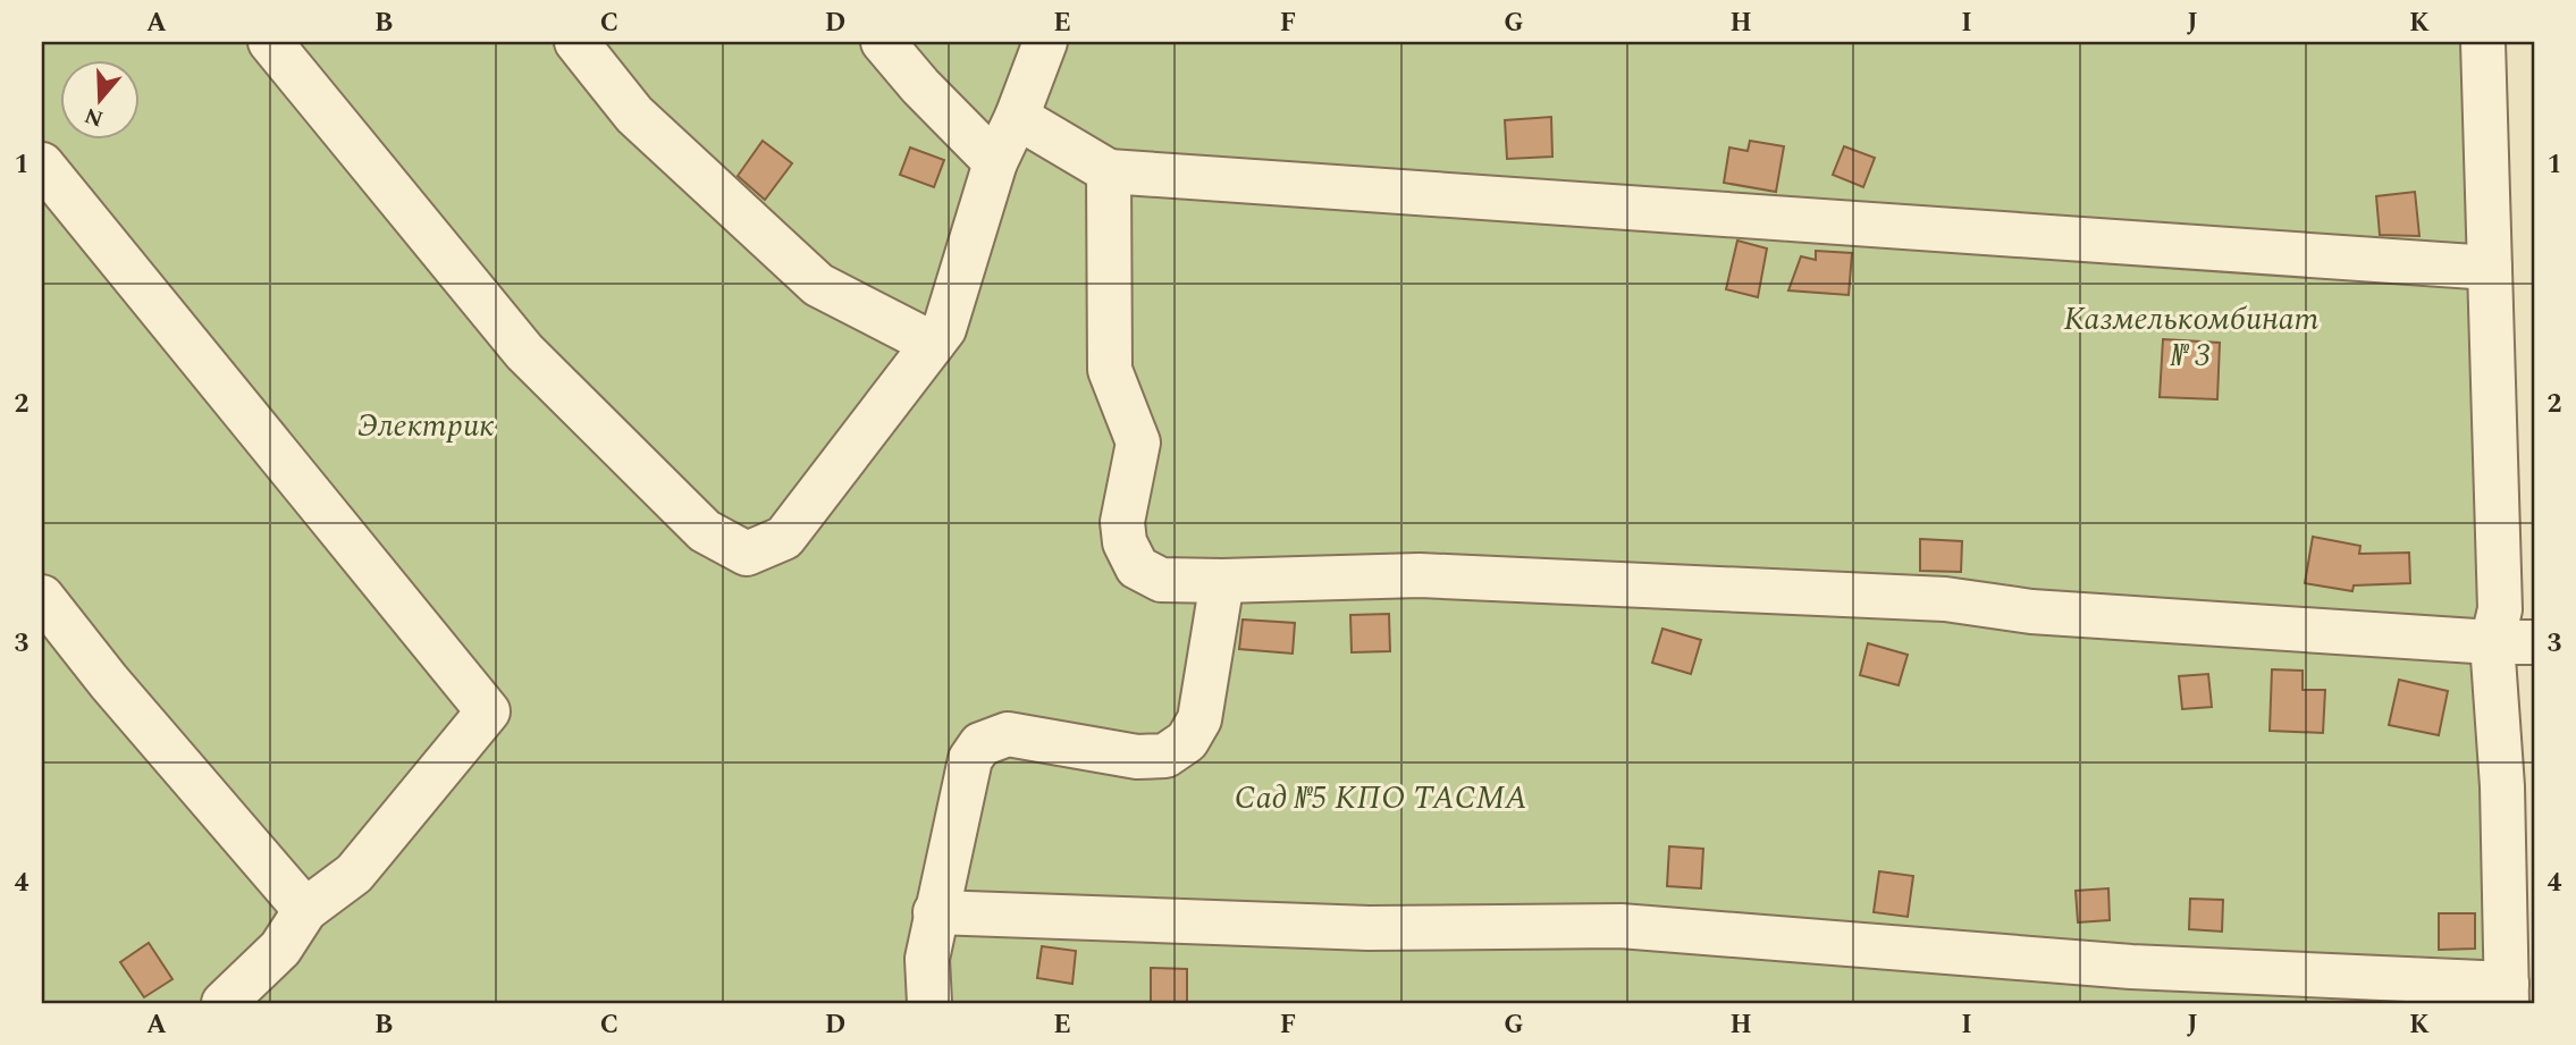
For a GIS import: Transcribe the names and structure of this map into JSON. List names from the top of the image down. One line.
{"parks":["Казмелькомбинат № 3","Электрик","Сад №5 КПО ТАСМА"],"north":"bottom","grid":{"columns":["A","B","C","D","E","F","G","H","I","J","K"],"rows":["1","2","3","4"]}}
